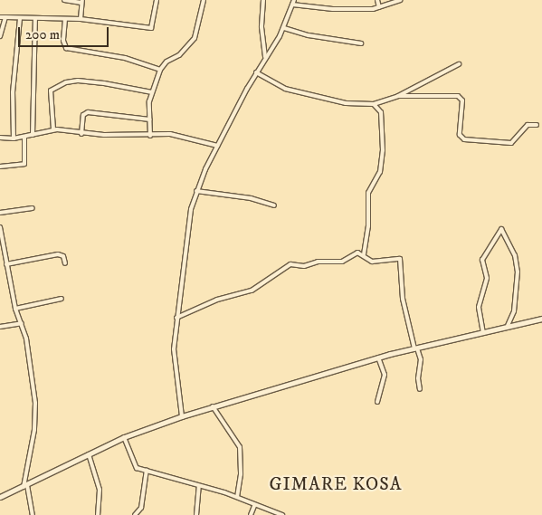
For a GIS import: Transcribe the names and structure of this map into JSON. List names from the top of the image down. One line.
{"districts":["GIMARE KOSA"],"scale_bar":"200 m"}
